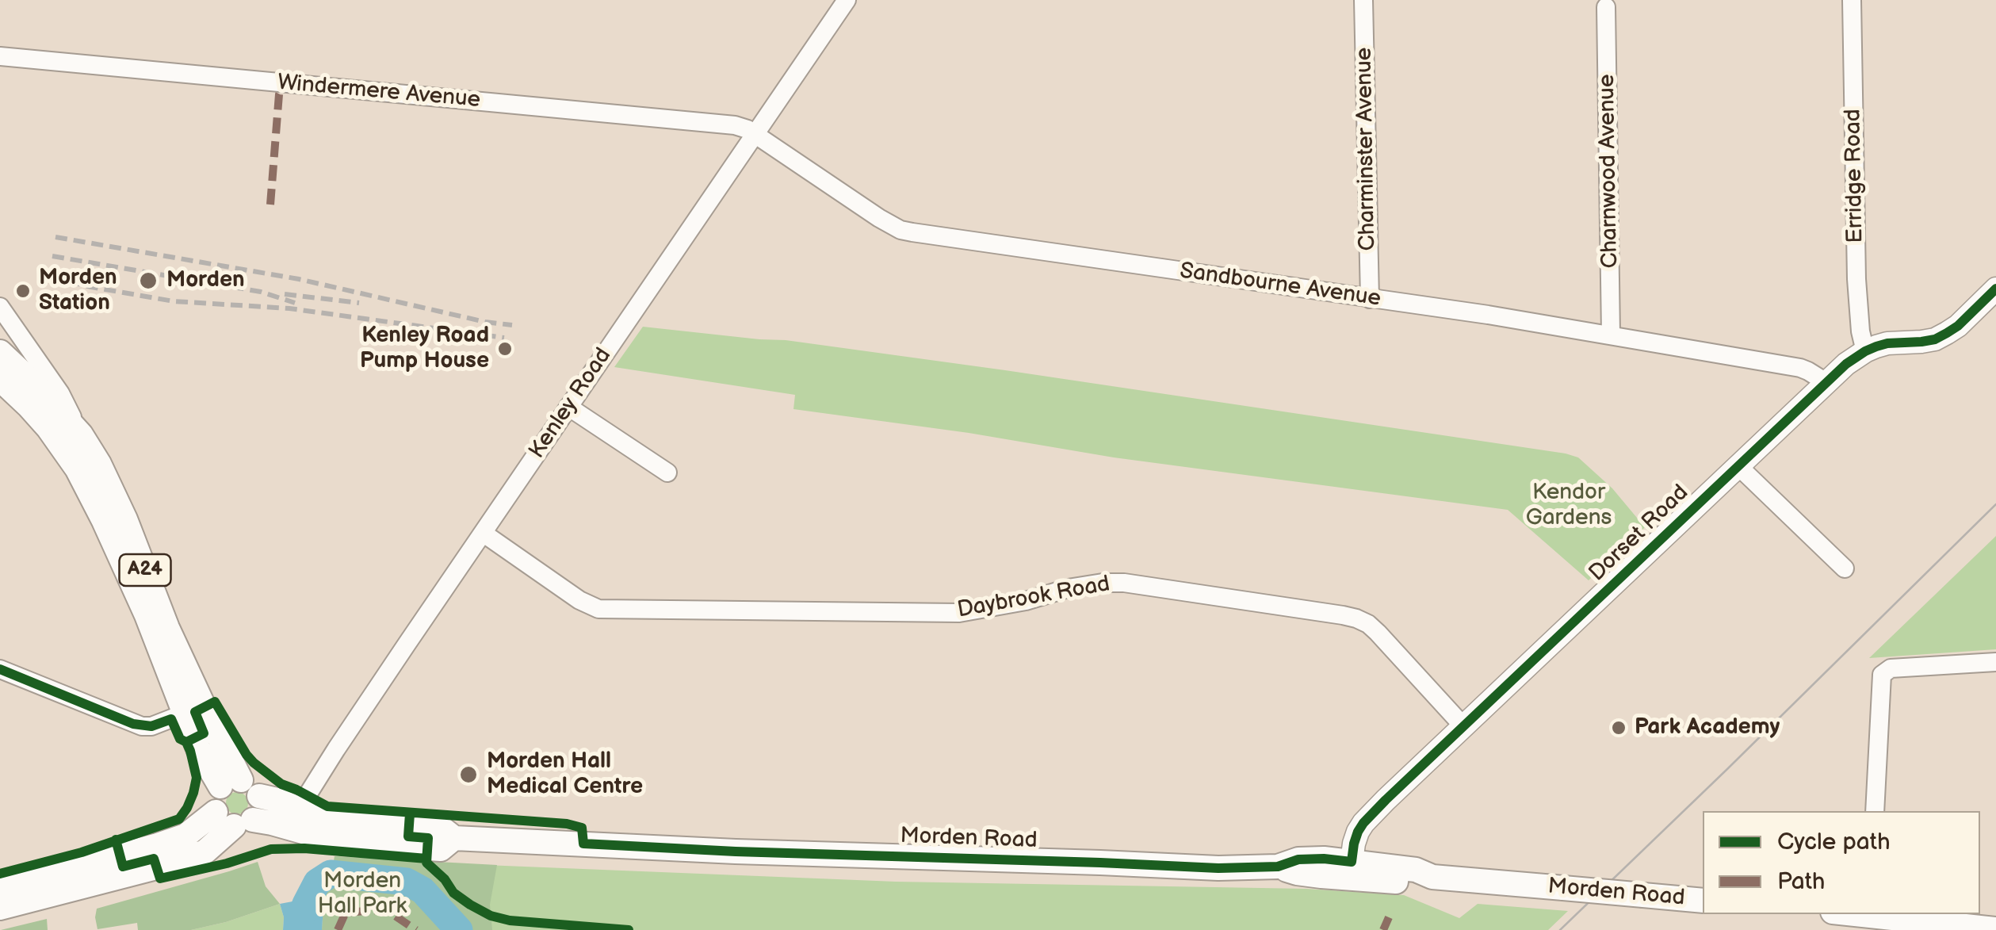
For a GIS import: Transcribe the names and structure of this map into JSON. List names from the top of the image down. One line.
{"streets":{"highway":["A24","Morden Road"],"main road":["Dorset Road"],"street":["Windermere Avenue","Charminster Avenue","Charnwood Avenue","Erridge Road","Sandbourne Avenue","Kenley Road","Daybrook Road"]},"crossings":[["Windermere Avenue","Sandbourne Avenue"],["Windermere Avenue","Kenley Road"],["Charminster Avenue","Sandbourne Avenue"],["Charnwood Avenue","Sandbourne Avenue"],["Erridge Road","Dorset Road"],["Sandbourne Avenue","Kenley Road"],["Sandbourne Avenue","Dorset Road"],["Kenley Road","Daybrook Road"],["Kenley Road","Morden Road"],["Dorset Road","Daybrook Road"],["Dorset Road","Morden Road"],["A24","Morden Road"]],"parks":["Kendor Gardens","Morden Hall Park"],"places":["Morden","Morden Station","Kenley Road Pump House","Park Academy","Morden Hall Medical Centre"],"legend":["Cycle path","Path"]}
